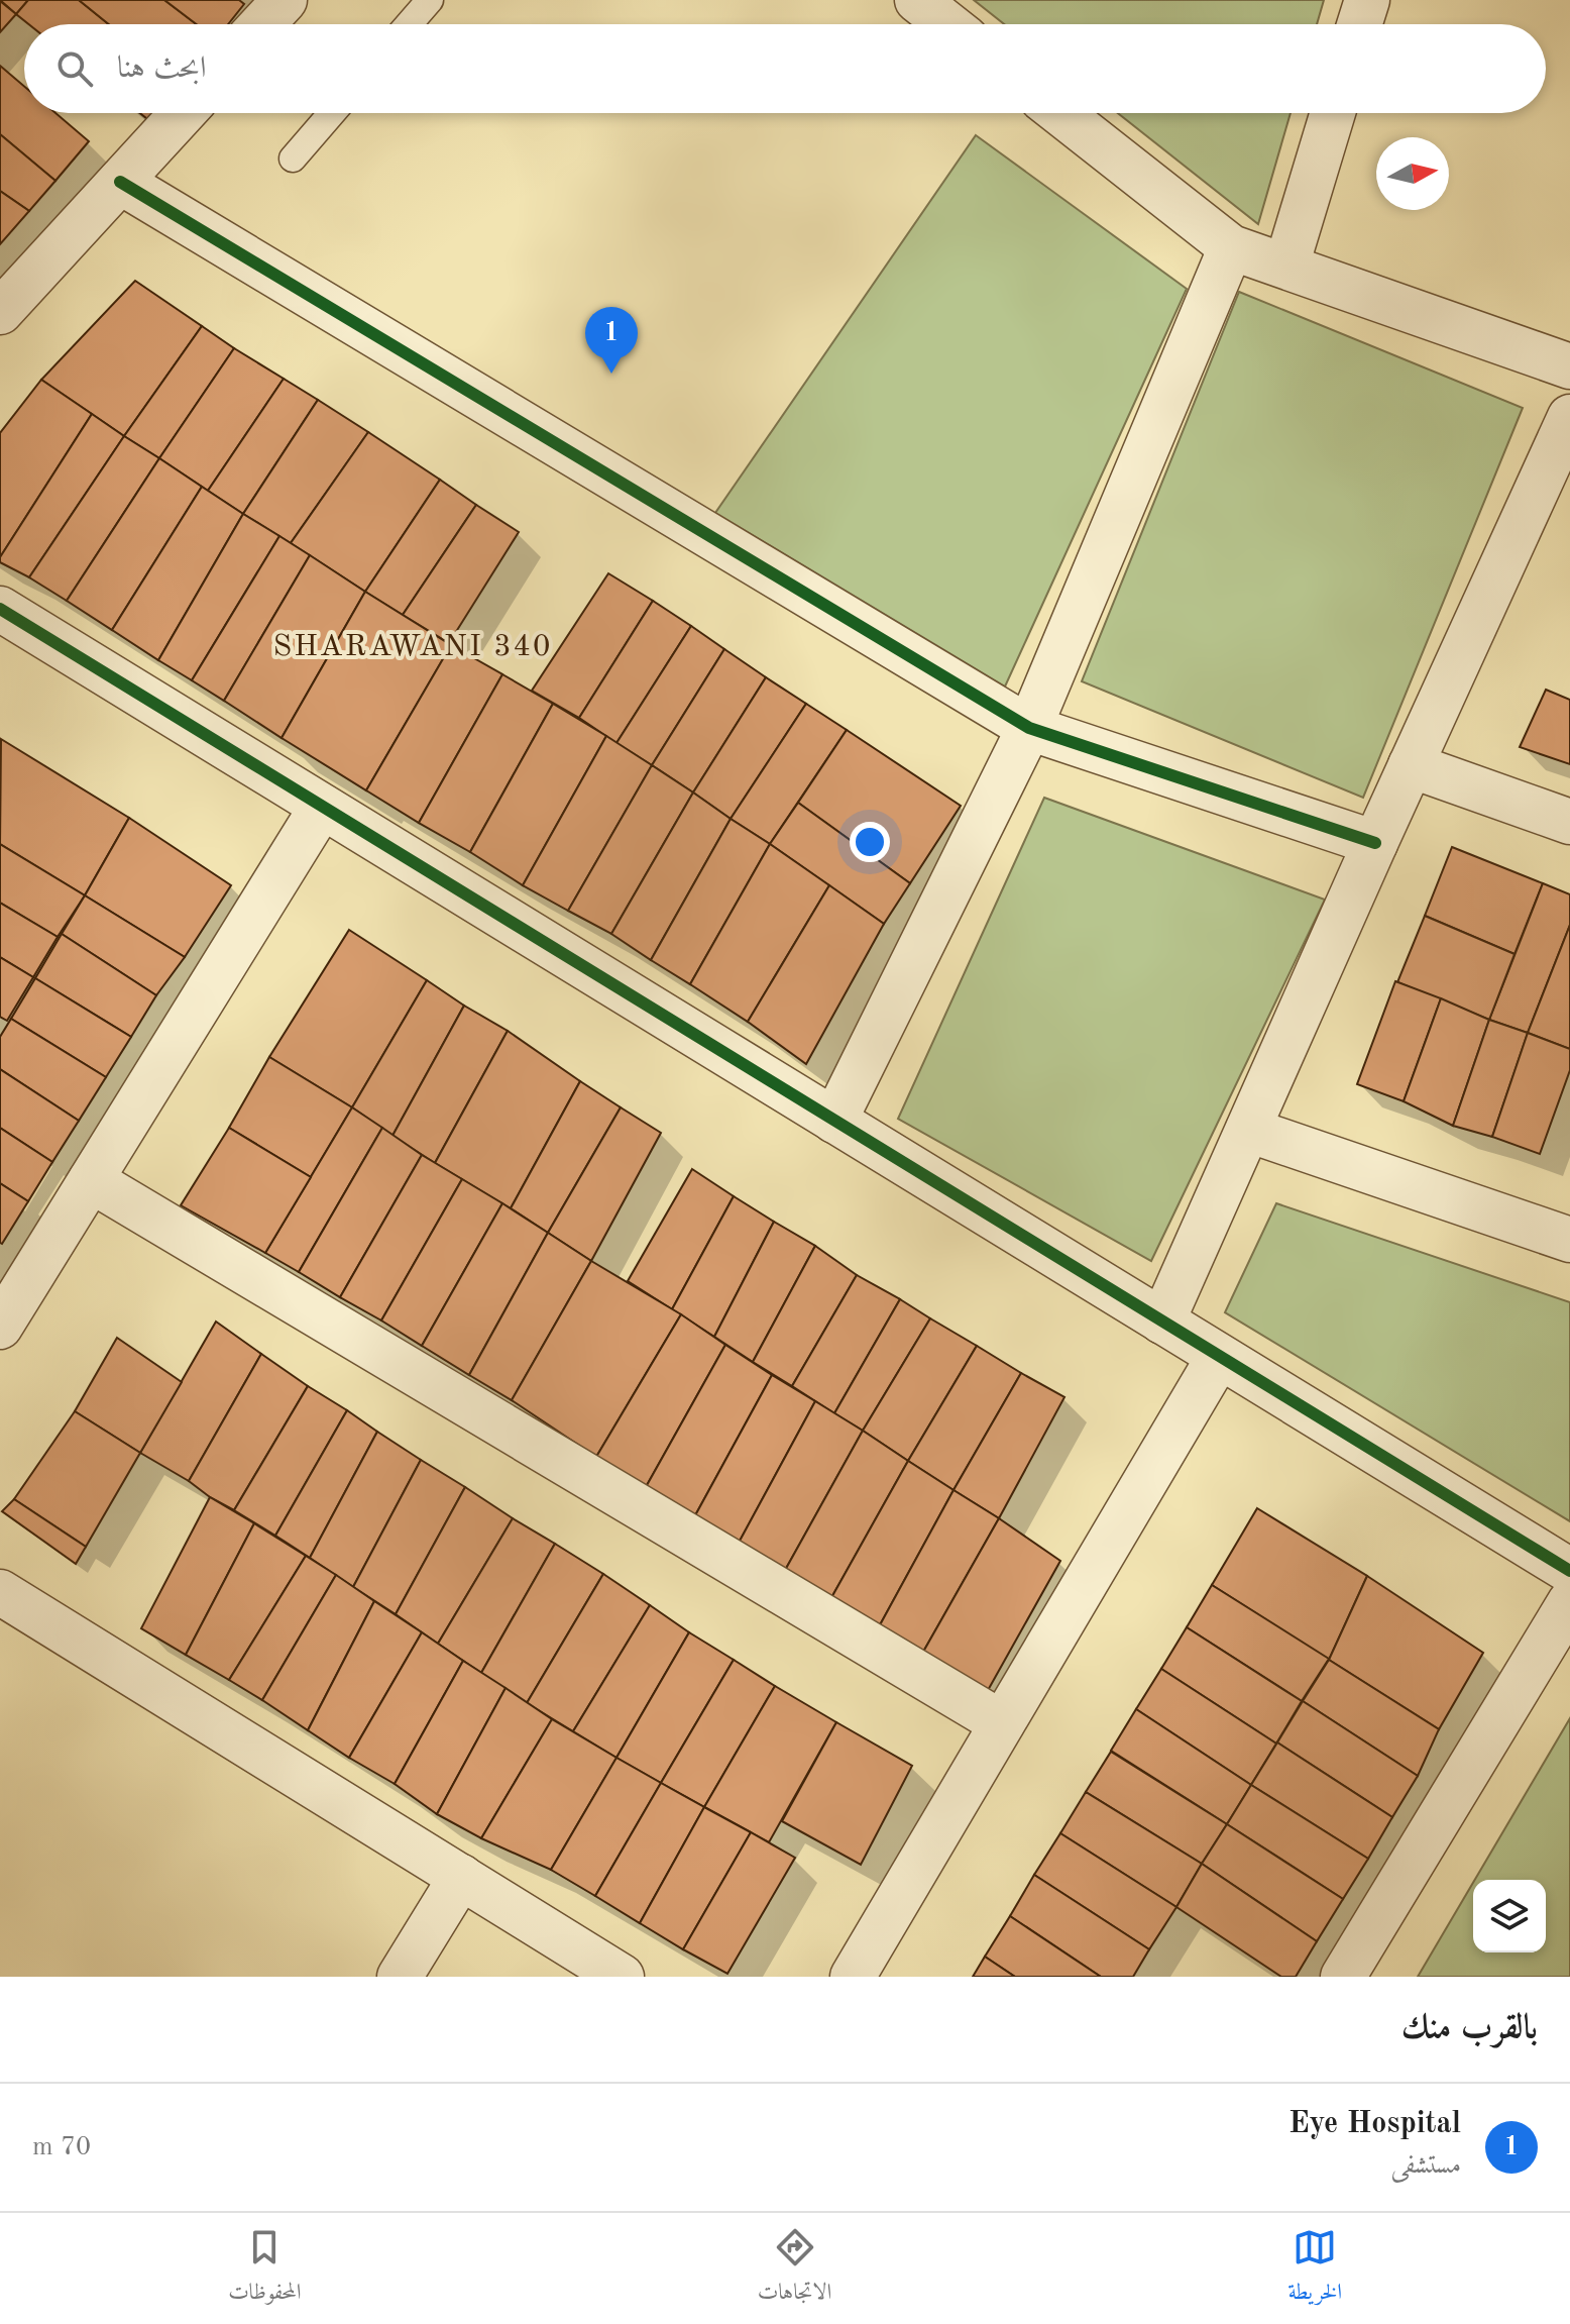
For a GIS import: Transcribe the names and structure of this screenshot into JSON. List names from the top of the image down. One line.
{"districts":["SHARAWANI 340"],"north":"right","page":{"search":"ابحث هنا","pins":"1","heading":"بالقرب منك","list":[{"mark":"1","name":"Eye Hospital","note":"مستشفى","value":"70 m"}],"nav":["الخريطة","الاتجاهات","المحفوظات"]}}
